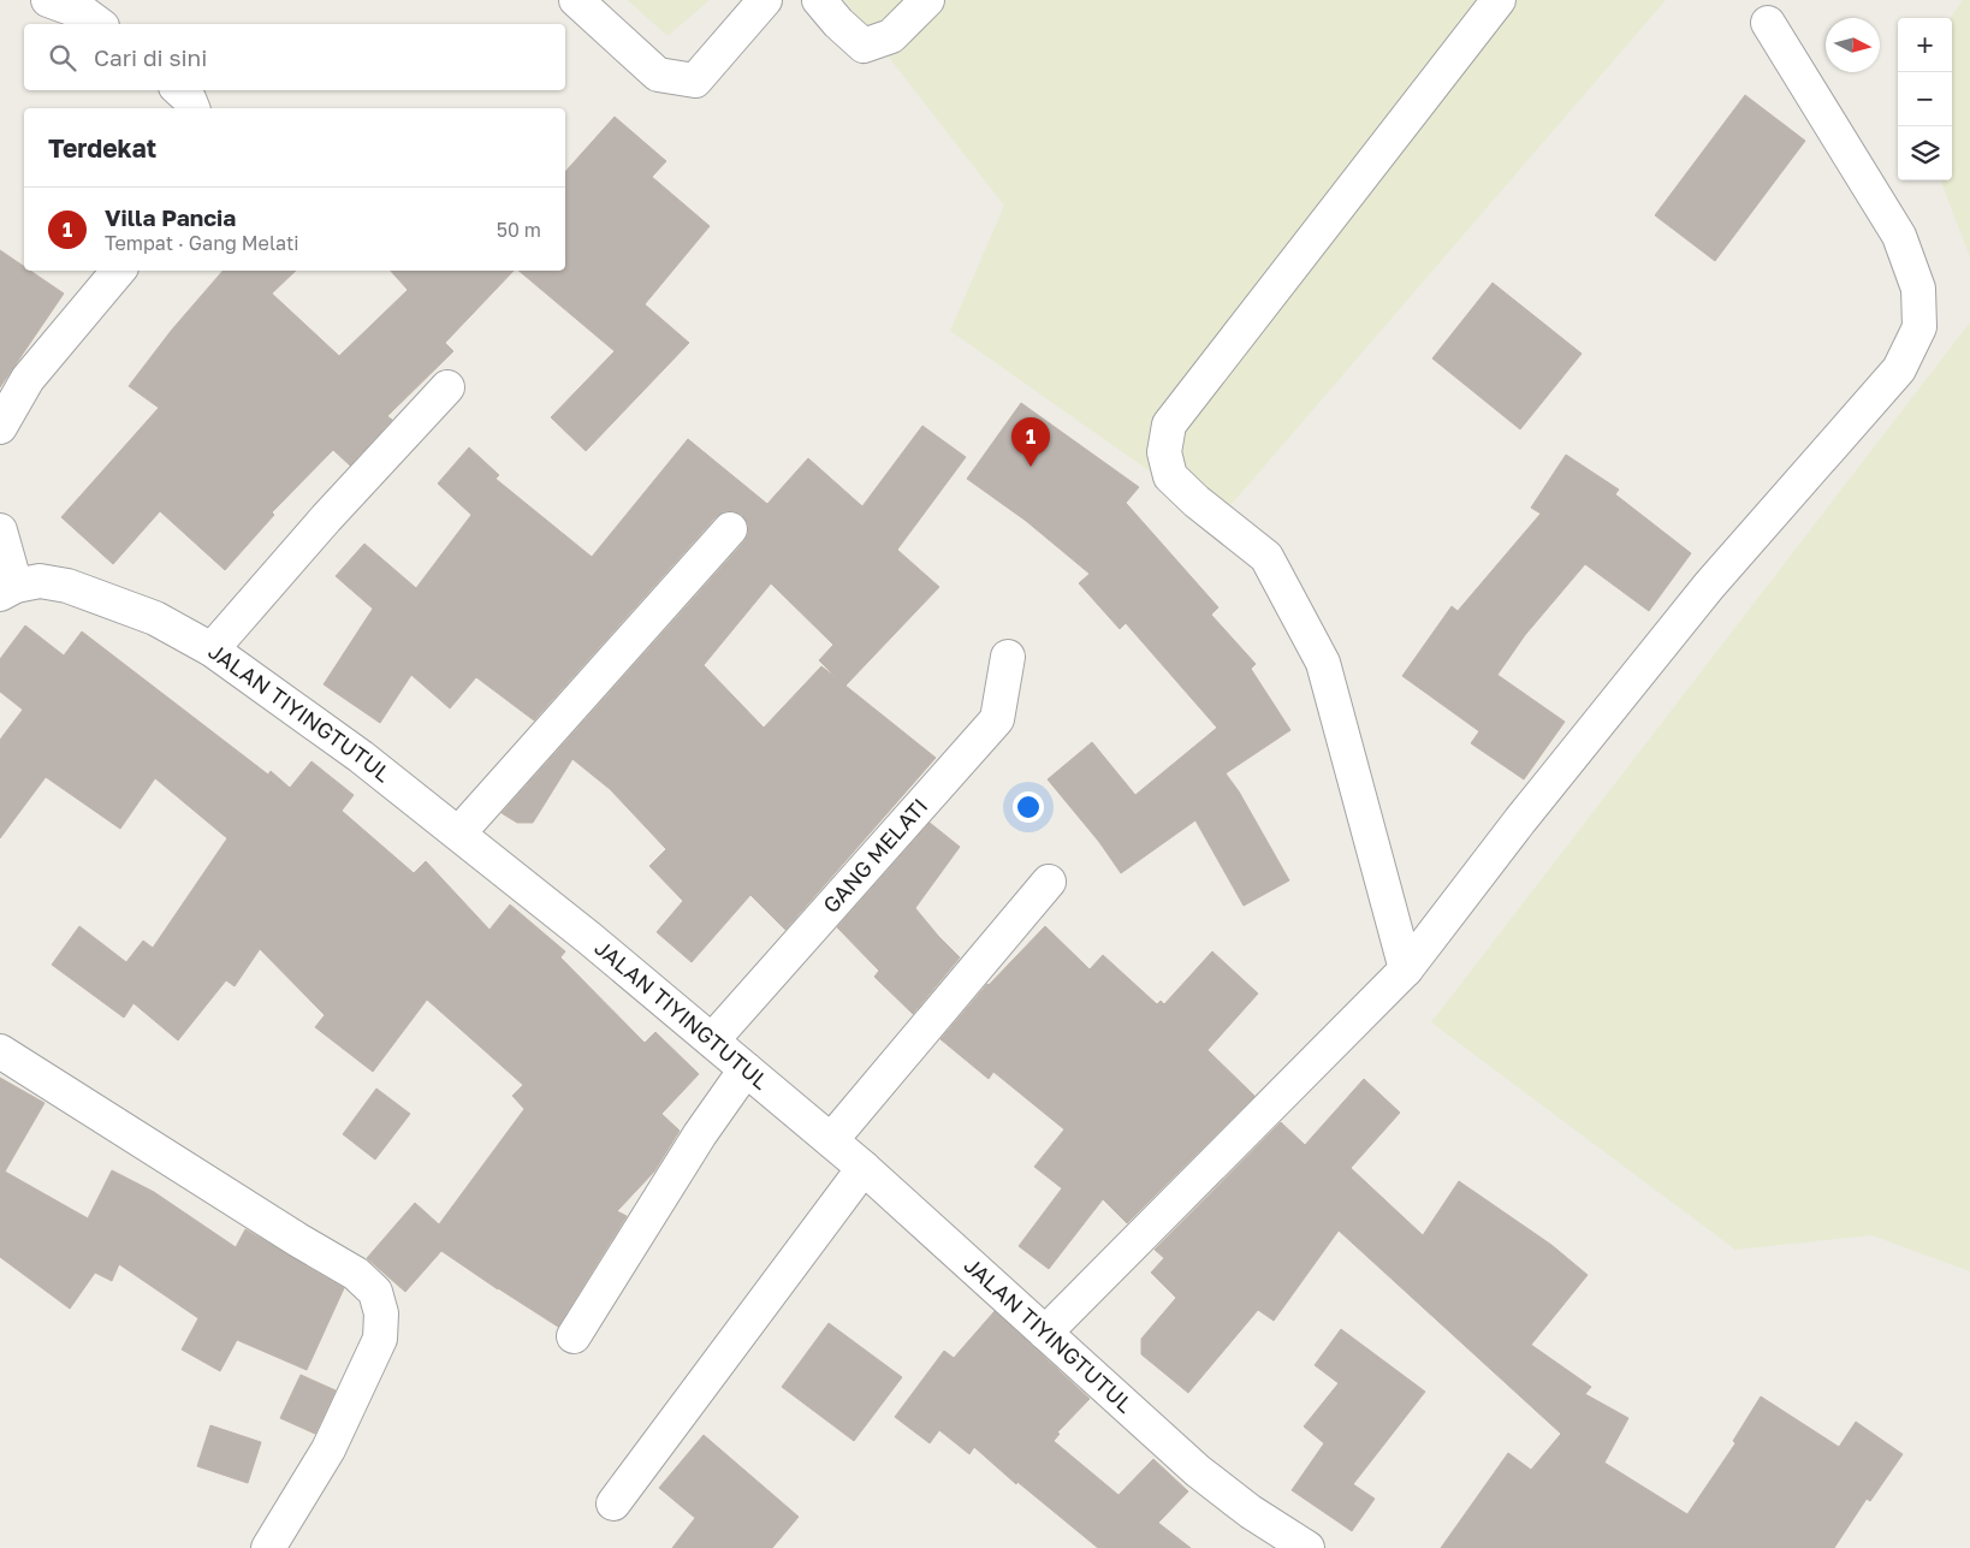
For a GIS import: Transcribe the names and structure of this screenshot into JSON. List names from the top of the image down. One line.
{"streets":{"street":["JALAN TIYINGTUTUL","GANG MELATI"]},"crossings":[["JALAN TIYINGTUTUL","GANG MELATI"]],"north":"right","page":{"map_buttons":["+","−"],"search":"Cari di sini","heading":"Terdekat","list":[{"mark":"1","name":"Villa Pancia","note":"Tempat · Gang Melati","value":"50 m"}],"pins":"1"}}
